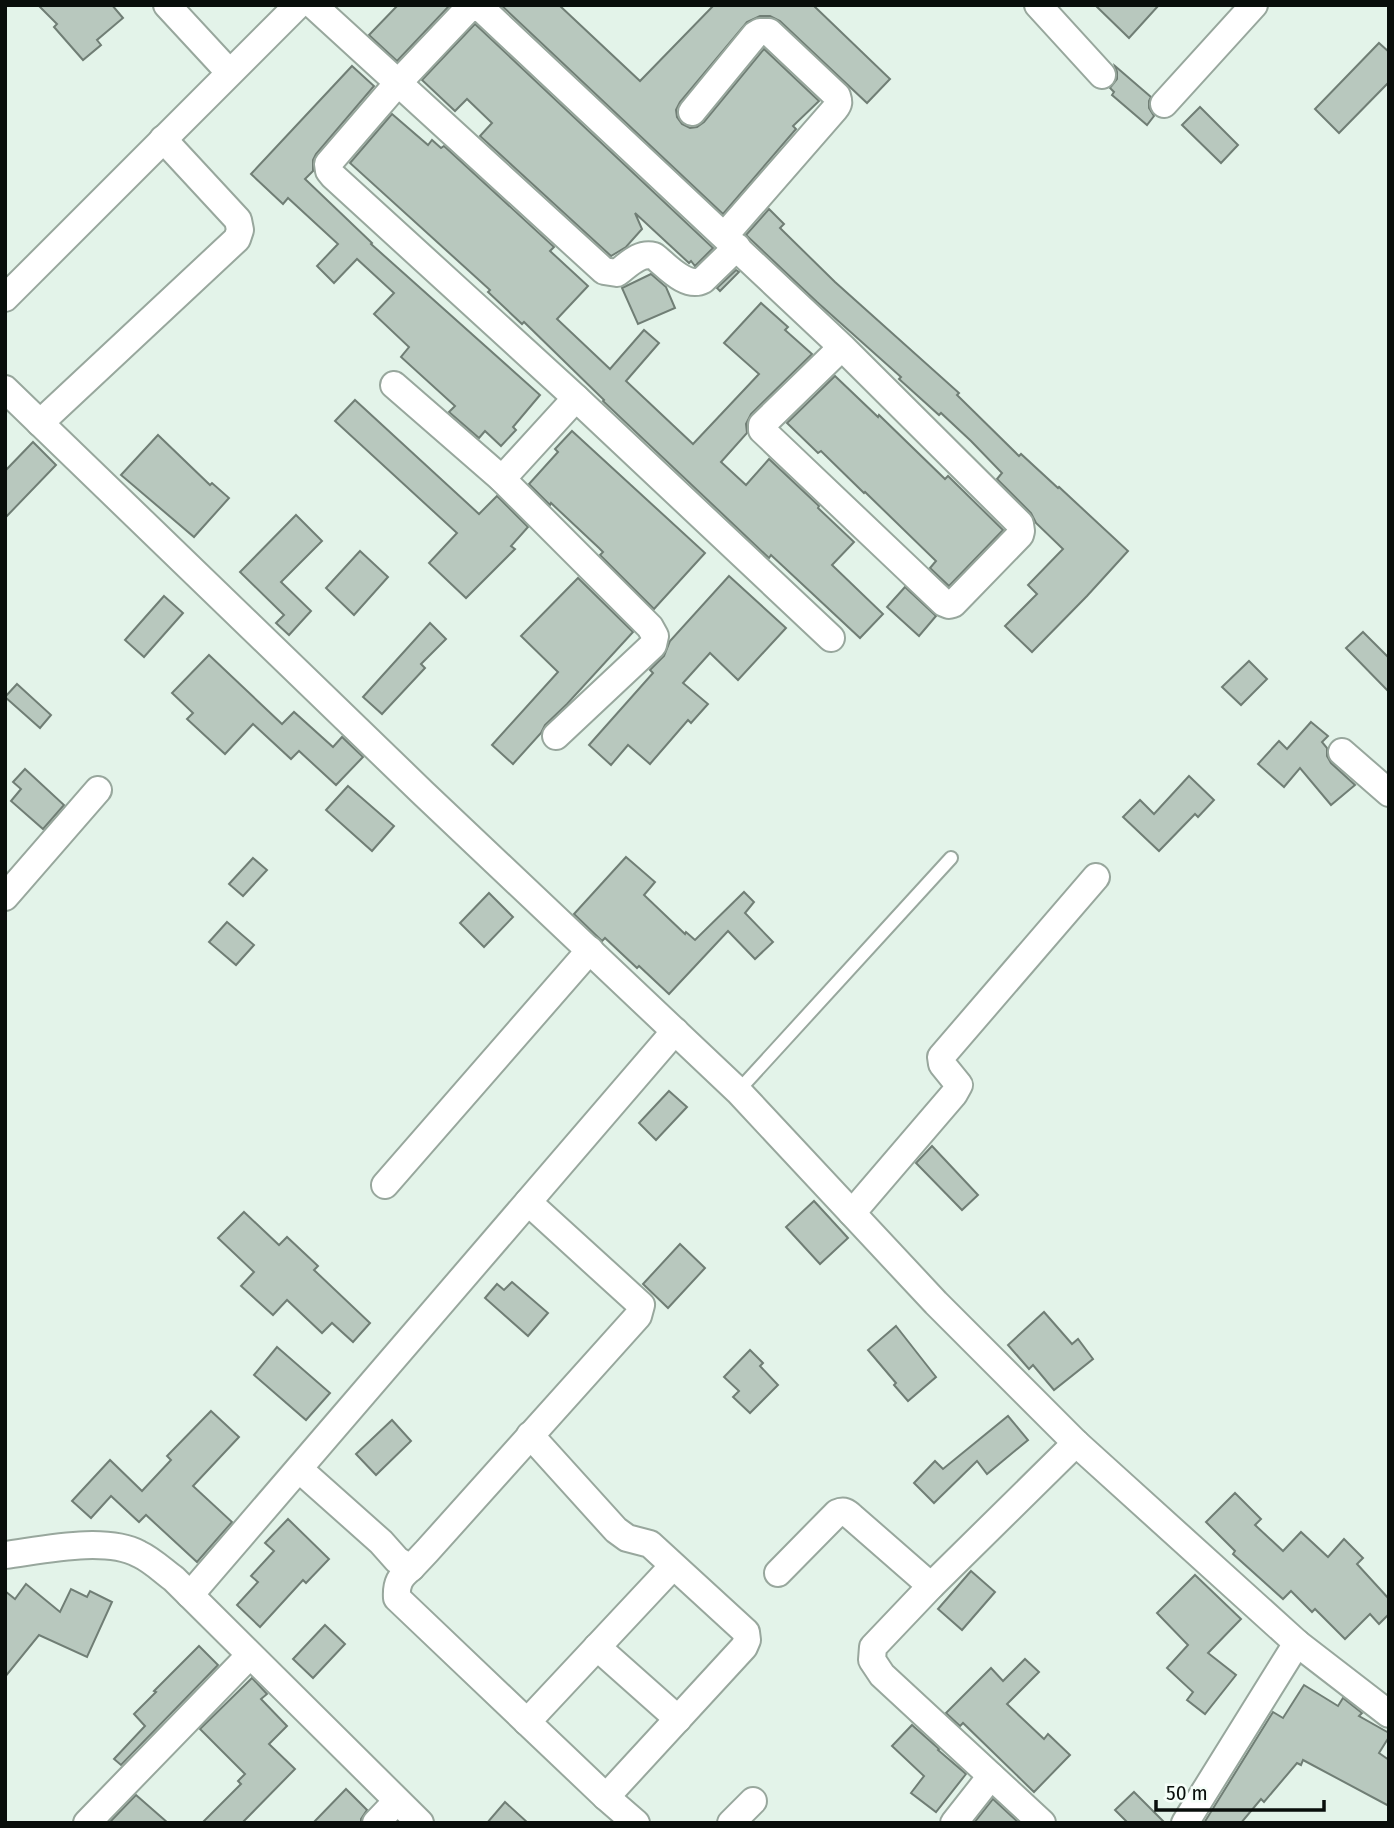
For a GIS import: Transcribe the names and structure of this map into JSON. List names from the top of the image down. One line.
{"scale_bar":"50 m"}
